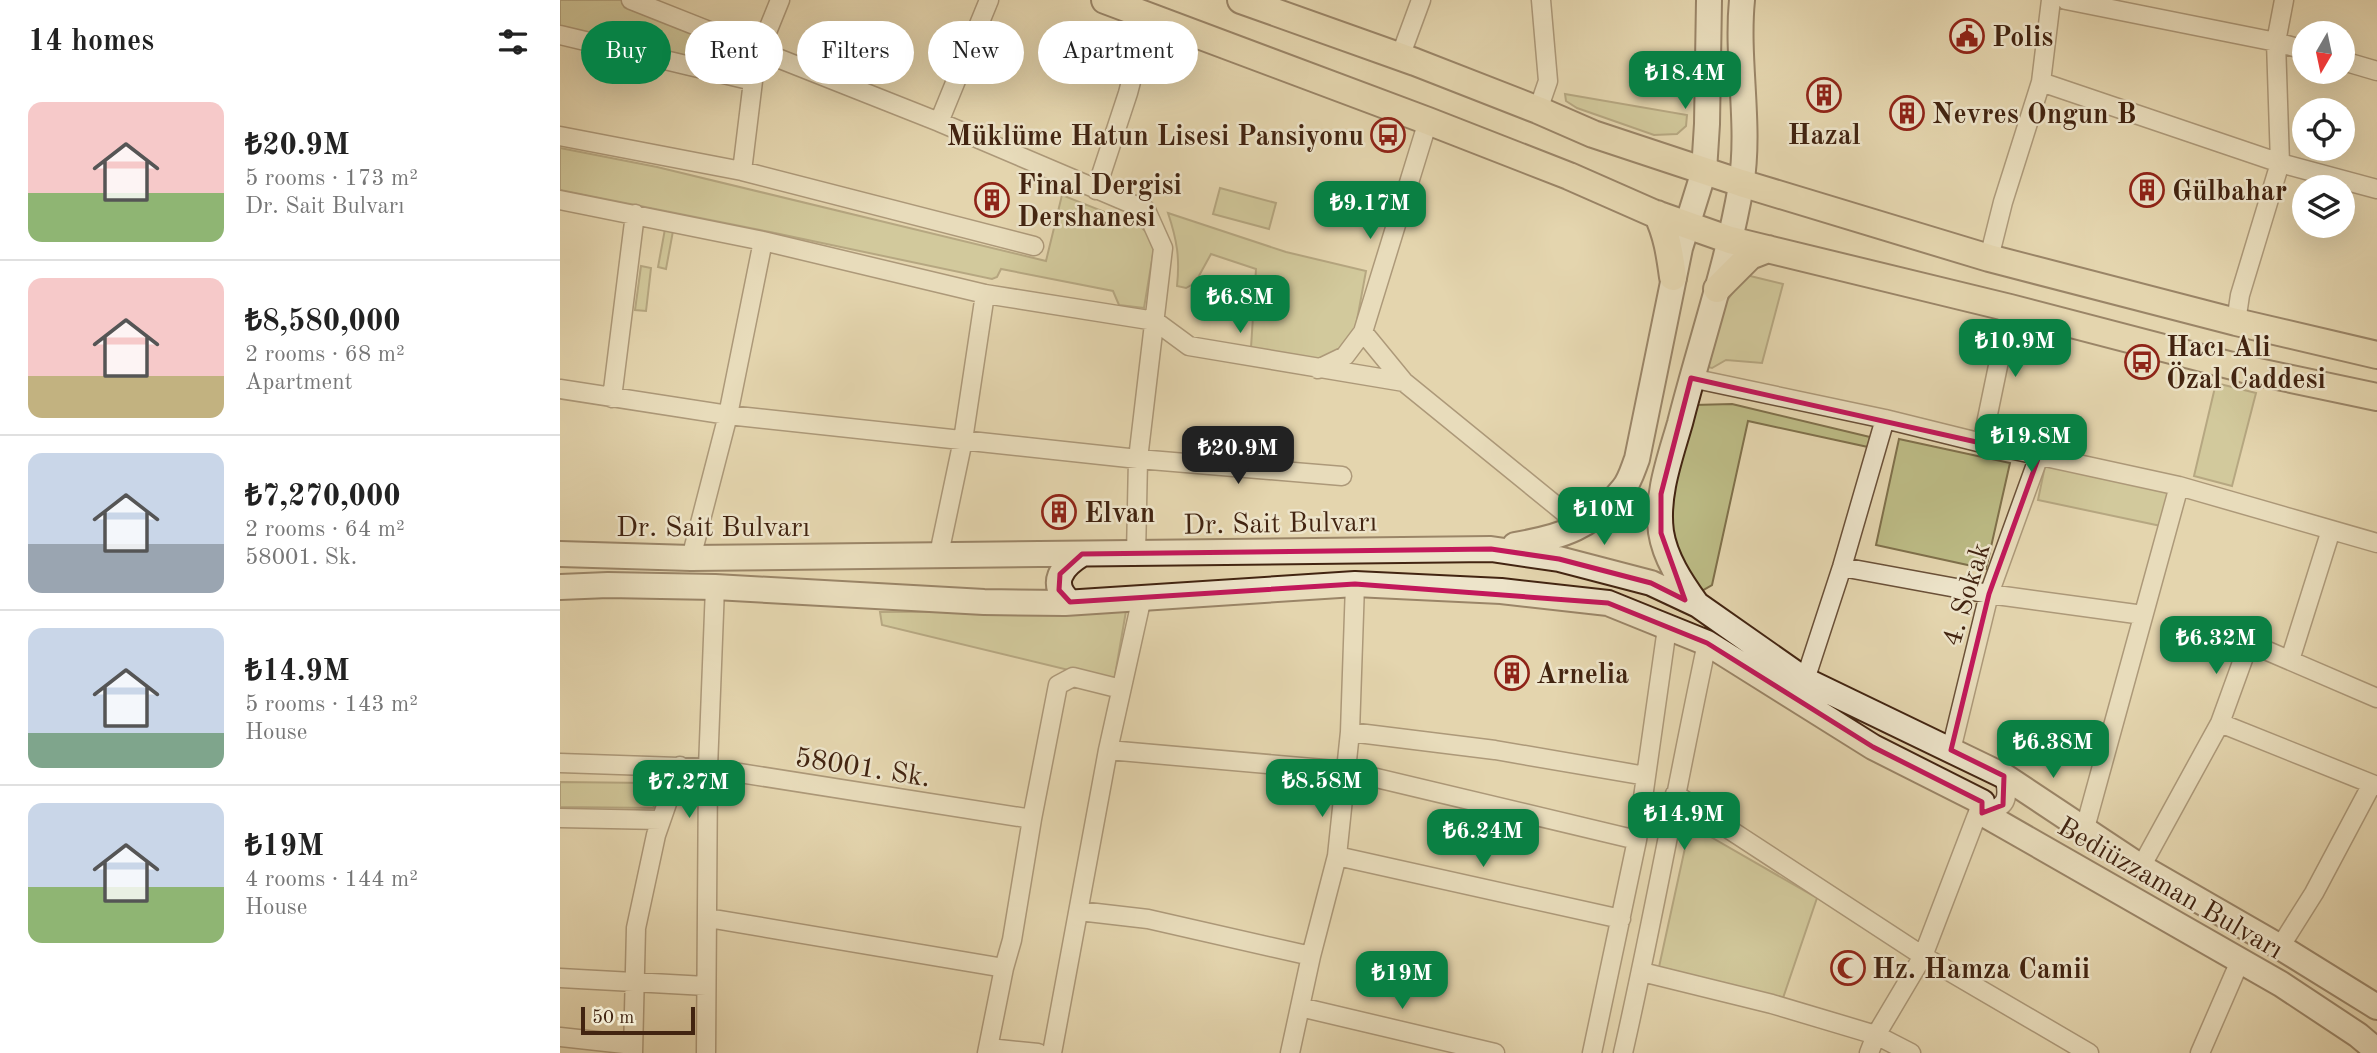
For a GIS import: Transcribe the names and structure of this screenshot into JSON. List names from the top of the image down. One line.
{"streets":{"street":["Dr. Sait Bulvarı","4. Sokak","58001. Sk.","Bediüzzaman Bulvarı"]},"crossings":[["Dr. Sait Bulvarı","Bediüzzaman Bulvarı"],["4. Sokak","Bediüzzaman Bulvarı"]],"places":{"public building":["Polis"],"building":["Hazal","Nevres Ongun B","Gülbahar","Final Dergisi Dershanesi","Elvan","Arnelia"],"bus stop":["Müklüme Hatun Lisesi Pansiyonu","Hacı Ali Özal Caddesi"],"mosque":["Hz. Hamza Camii"]},"scale_bar":"50 m","north":"bottom","page":{"heading":"14 homes","chip":["Buy","Rent","Filters","New","Apartment"],"price":["₺18.4M","₺9.17M","₺6.8M","₺10.9M","₺19.8M","₺20.9M","₺10M","₺6.32M","₺6.38M","₺8.58M","₺7.27M","₺14.9M","₺6.24M","₺19M"],"list":[{"name":"₺20.9M","note":"5 rooms · 173 m² · Dr. Sait Bulvarı"},{"name":"₺8,580,000","note":"2 rooms · 68 m² · Apartment"},{"name":"₺7,270,000","note":"2 rooms · 64 m² · 58001. Sk."},{"name":"₺14.9M","note":"5 rooms · 143 m² · House"},{"name":"₺19M","note":"4 rooms · 144 m² · House"}],"scale":"50 m"}}
